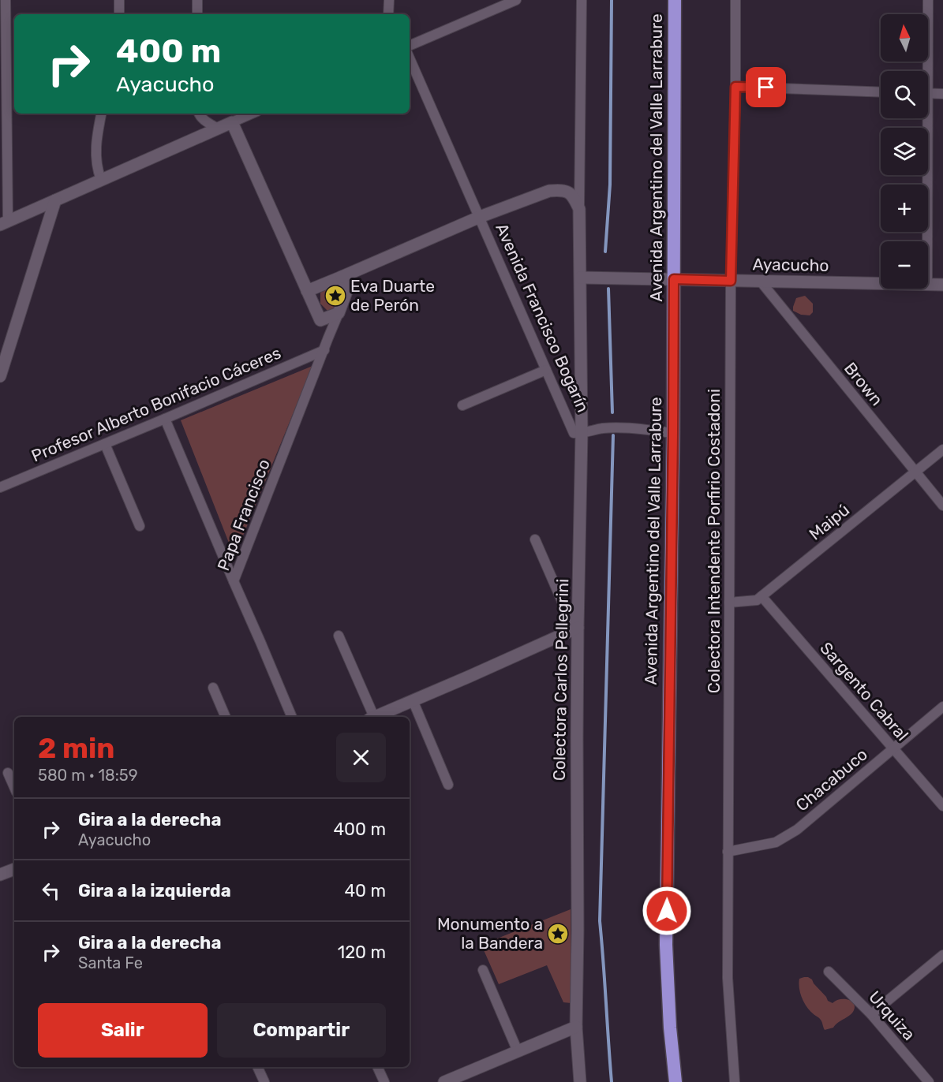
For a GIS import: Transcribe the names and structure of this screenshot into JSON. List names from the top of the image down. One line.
{"streets":{"highway":["Avenida Argentino del Valle Larrabure"],"street":["Ayacucho","Avenida Francisco Bogarín","Brown","Profesor Alberto Bonifacio Cáceres","Papa Francisco","Maipú","Colectora Intendente Porfirio Costadoni","Colectora Carlos Pellegrini","Sargento Cabral","Chacabuco","Urquiza"]},"crossings":[["Avenida Argentino del Valle Larrabure","Ayacucho"],["Ayacucho","Brown"],["Ayacucho","Colectora Intendente Porfirio Costadoni"],["Ayacucho","Colectora Carlos Pellegrini"],["Avenida Francisco Bogarín","Colectora Carlos Pellegrini"],["Brown","Maipú"],["Profesor Alberto Bonifacio Cáceres","Papa Francisco"],["Maipú","Colectora Intendente Porfirio Costadoni"],["Maipú","Sargento Cabral"],["Colectora Intendente Porfirio Costadoni","Chacabuco"],["Sargento Cabral","Chacabuco"]],"places":{"place":["Eva Duarte de Perón","Monumento a la Bandera"]},"north":"top","page":{"map_buttons":["+","−"],"turn":["400 m","Ayacucho"],"heading":["2 min","580 m · 18:59"],"list":[{"name":"Gira a la derecha","note":"Ayacucho","value":"400 m"},{"name":"Gira a la izquierda","value":"40 m"},{"name":"Gira a la derecha","note":"Santa Fe","value":"120 m"}],"buttons":["Salir","Compartir"]}}
